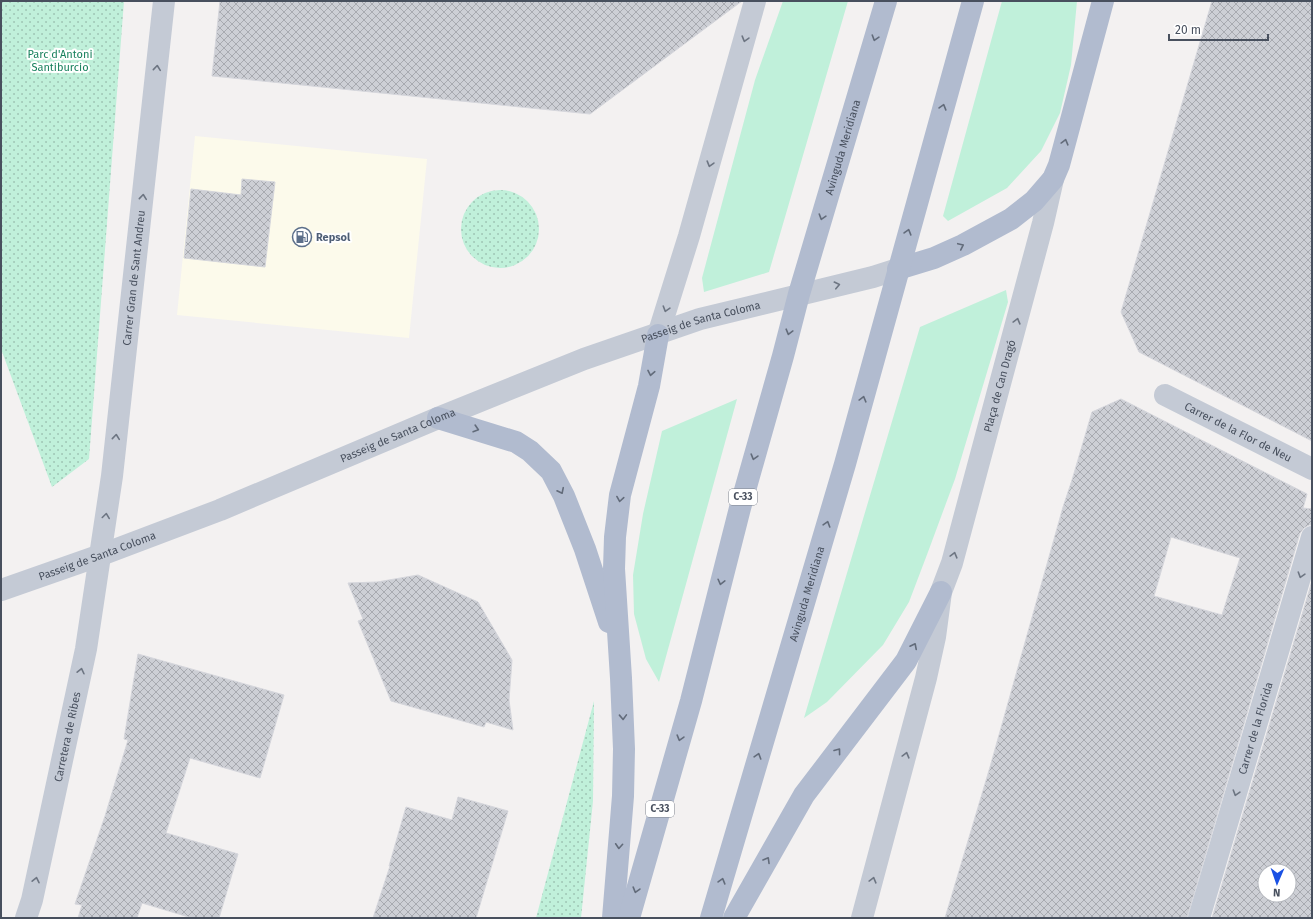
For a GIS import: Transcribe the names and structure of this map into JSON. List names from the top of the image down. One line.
{"streets":{"main road":["Avinguda Meridiana","Plaça de Can Dragó","C-33"],"street":["Carrer Gran de Sant Andreu","Passeig de Santa Coloma","Carrer de la Flor de Neu","Carrer de la Florida","Carretera de Ribes"]},"crossings":[["Avinguda Meridiana","Passeig de Santa Coloma"],["Avinguda Meridiana","Plaça de Can Dragó"],["Carrer Gran de Sant Andreu","Passeig de Santa Coloma"],["Carrer Gran de Sant Andreu","Carretera de Ribes"],["Passeig de Santa Coloma","Carretera de Ribes"]],"one_way":["Carrer Gran de Sant Andreu","Plaça de Can Dragó","Carrer de la Florida","Carretera de Ribes"],"parks":["Parc d'Antoni Santiburcio"],"places":{"fuel station":["Repsol"]},"scale_bar":"20 m","north":"bottom"}
